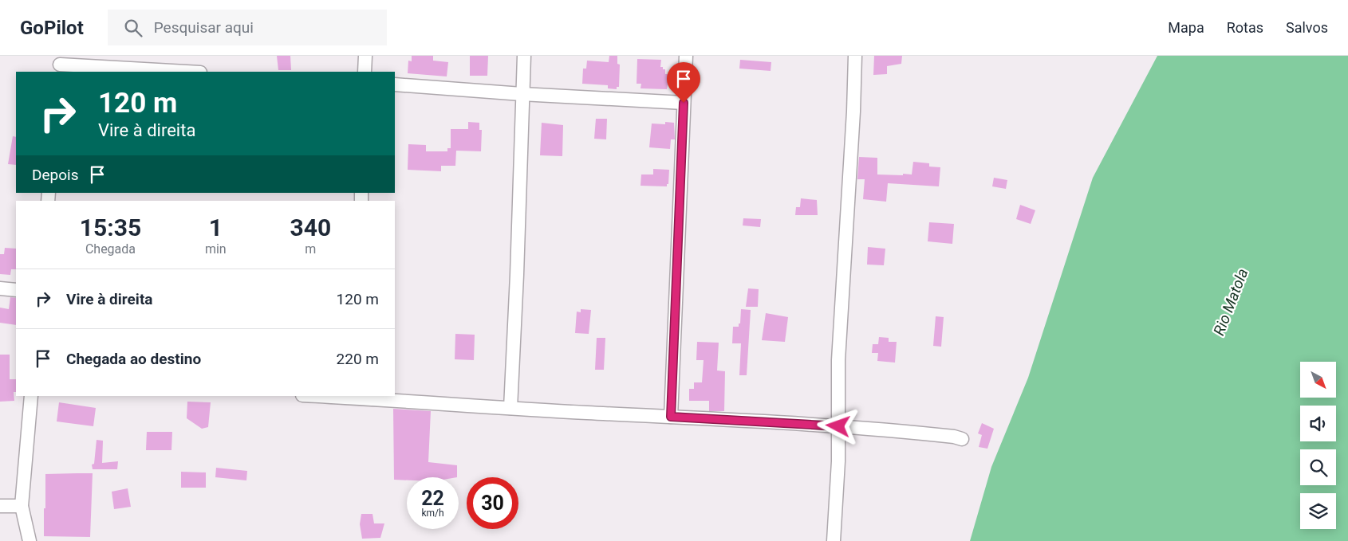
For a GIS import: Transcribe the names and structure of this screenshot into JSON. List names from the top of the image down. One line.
{"water":["Rio Matola"],"north":"bottom right","page":{"header":"GoPilot","search":"Pesquisar aqui","nav":["Mapa","Rotas","Salvos"],"turn":["120 m","Vire à direita"],"then":"Depois","eta":["15:35","Chegada","1","min","340","m"],"list":[{"name":"Vire à direita","value":"120 m"},{"name":"Chegada ao destino","value":"220 m"}],"speed":"22 km/h","limit":"30"}}
